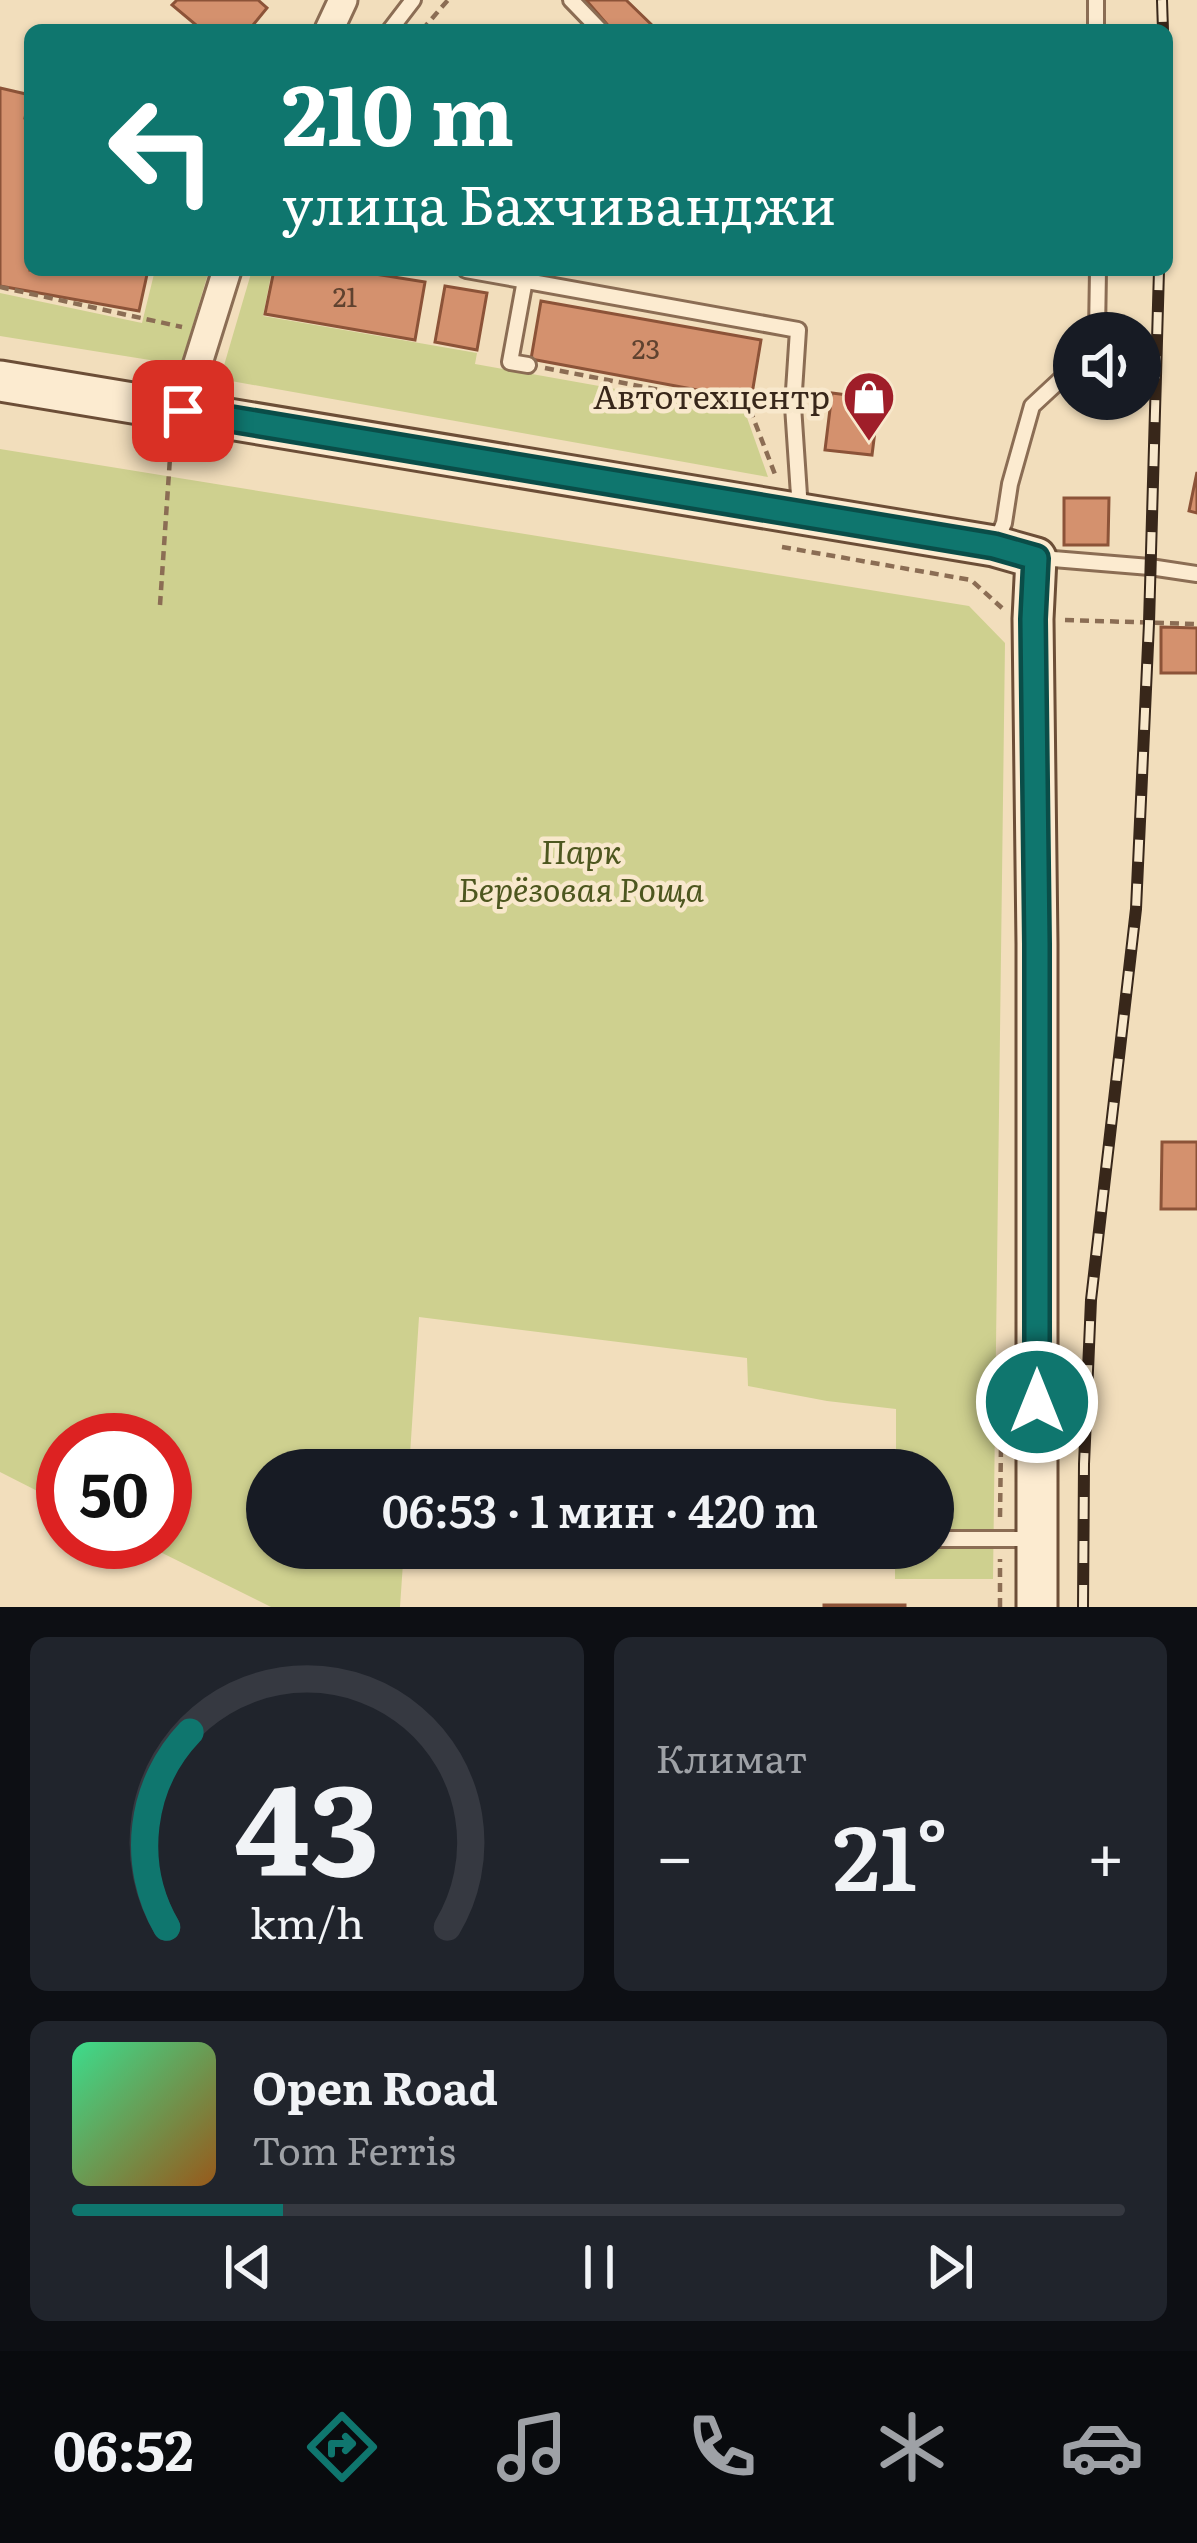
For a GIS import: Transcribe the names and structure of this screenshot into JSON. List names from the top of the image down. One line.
{"parks":["Парк Берёзовая Роща"],"places":{"shop":["Автотехцентр"]},"house_numbers":["21","23"],"page":{"turn":["210 m","улица Бахчиванджи"],"limit":"50","trip":"06:53 · 1 мин · 420 m","tile":"Климат","heat":["−","21°","+"],"song":["Open Road","Tom Ferris"],"tabs":"06:52","gauge":["43","km/h"]}}
